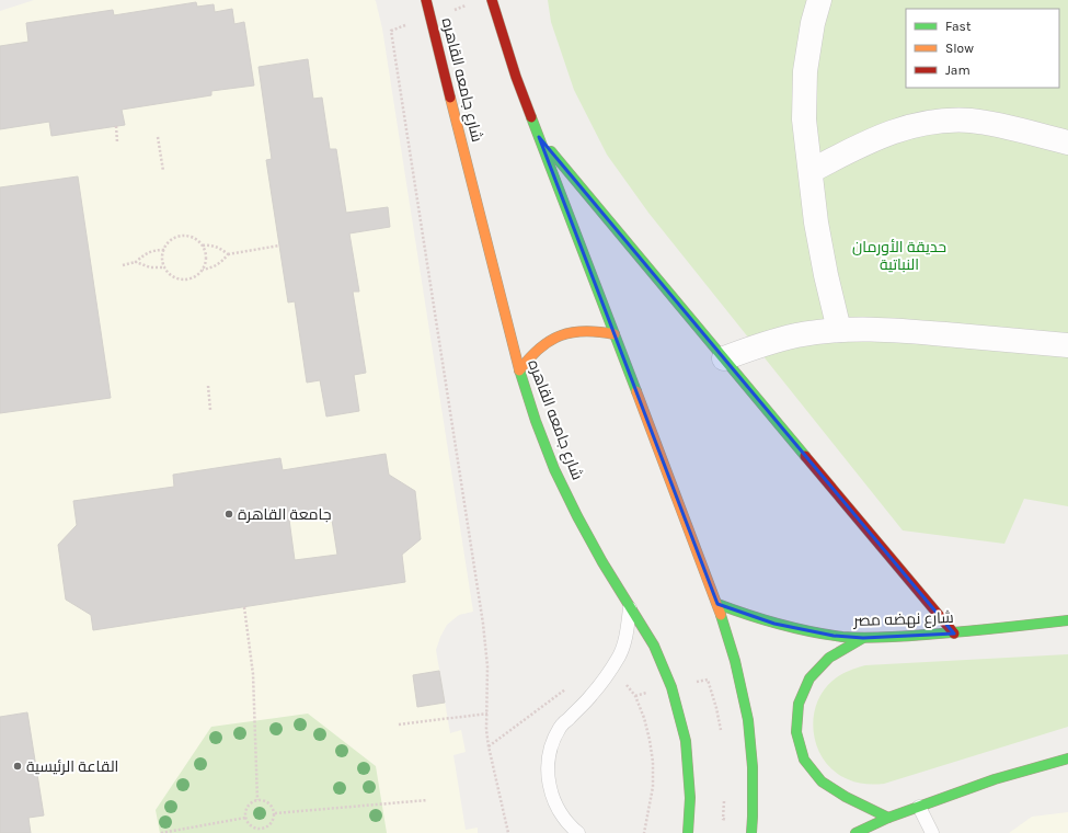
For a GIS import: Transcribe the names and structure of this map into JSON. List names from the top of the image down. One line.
{"streets":{"main road":["شارع جامعه القاهره","شارع نهضه مصر"]},"parks":["حديقة الأورمان النباتية"],"places":["جامعة القاهرة","القاعة الرئيسية"],"legend":["Fast","Slow","Jam"]}
